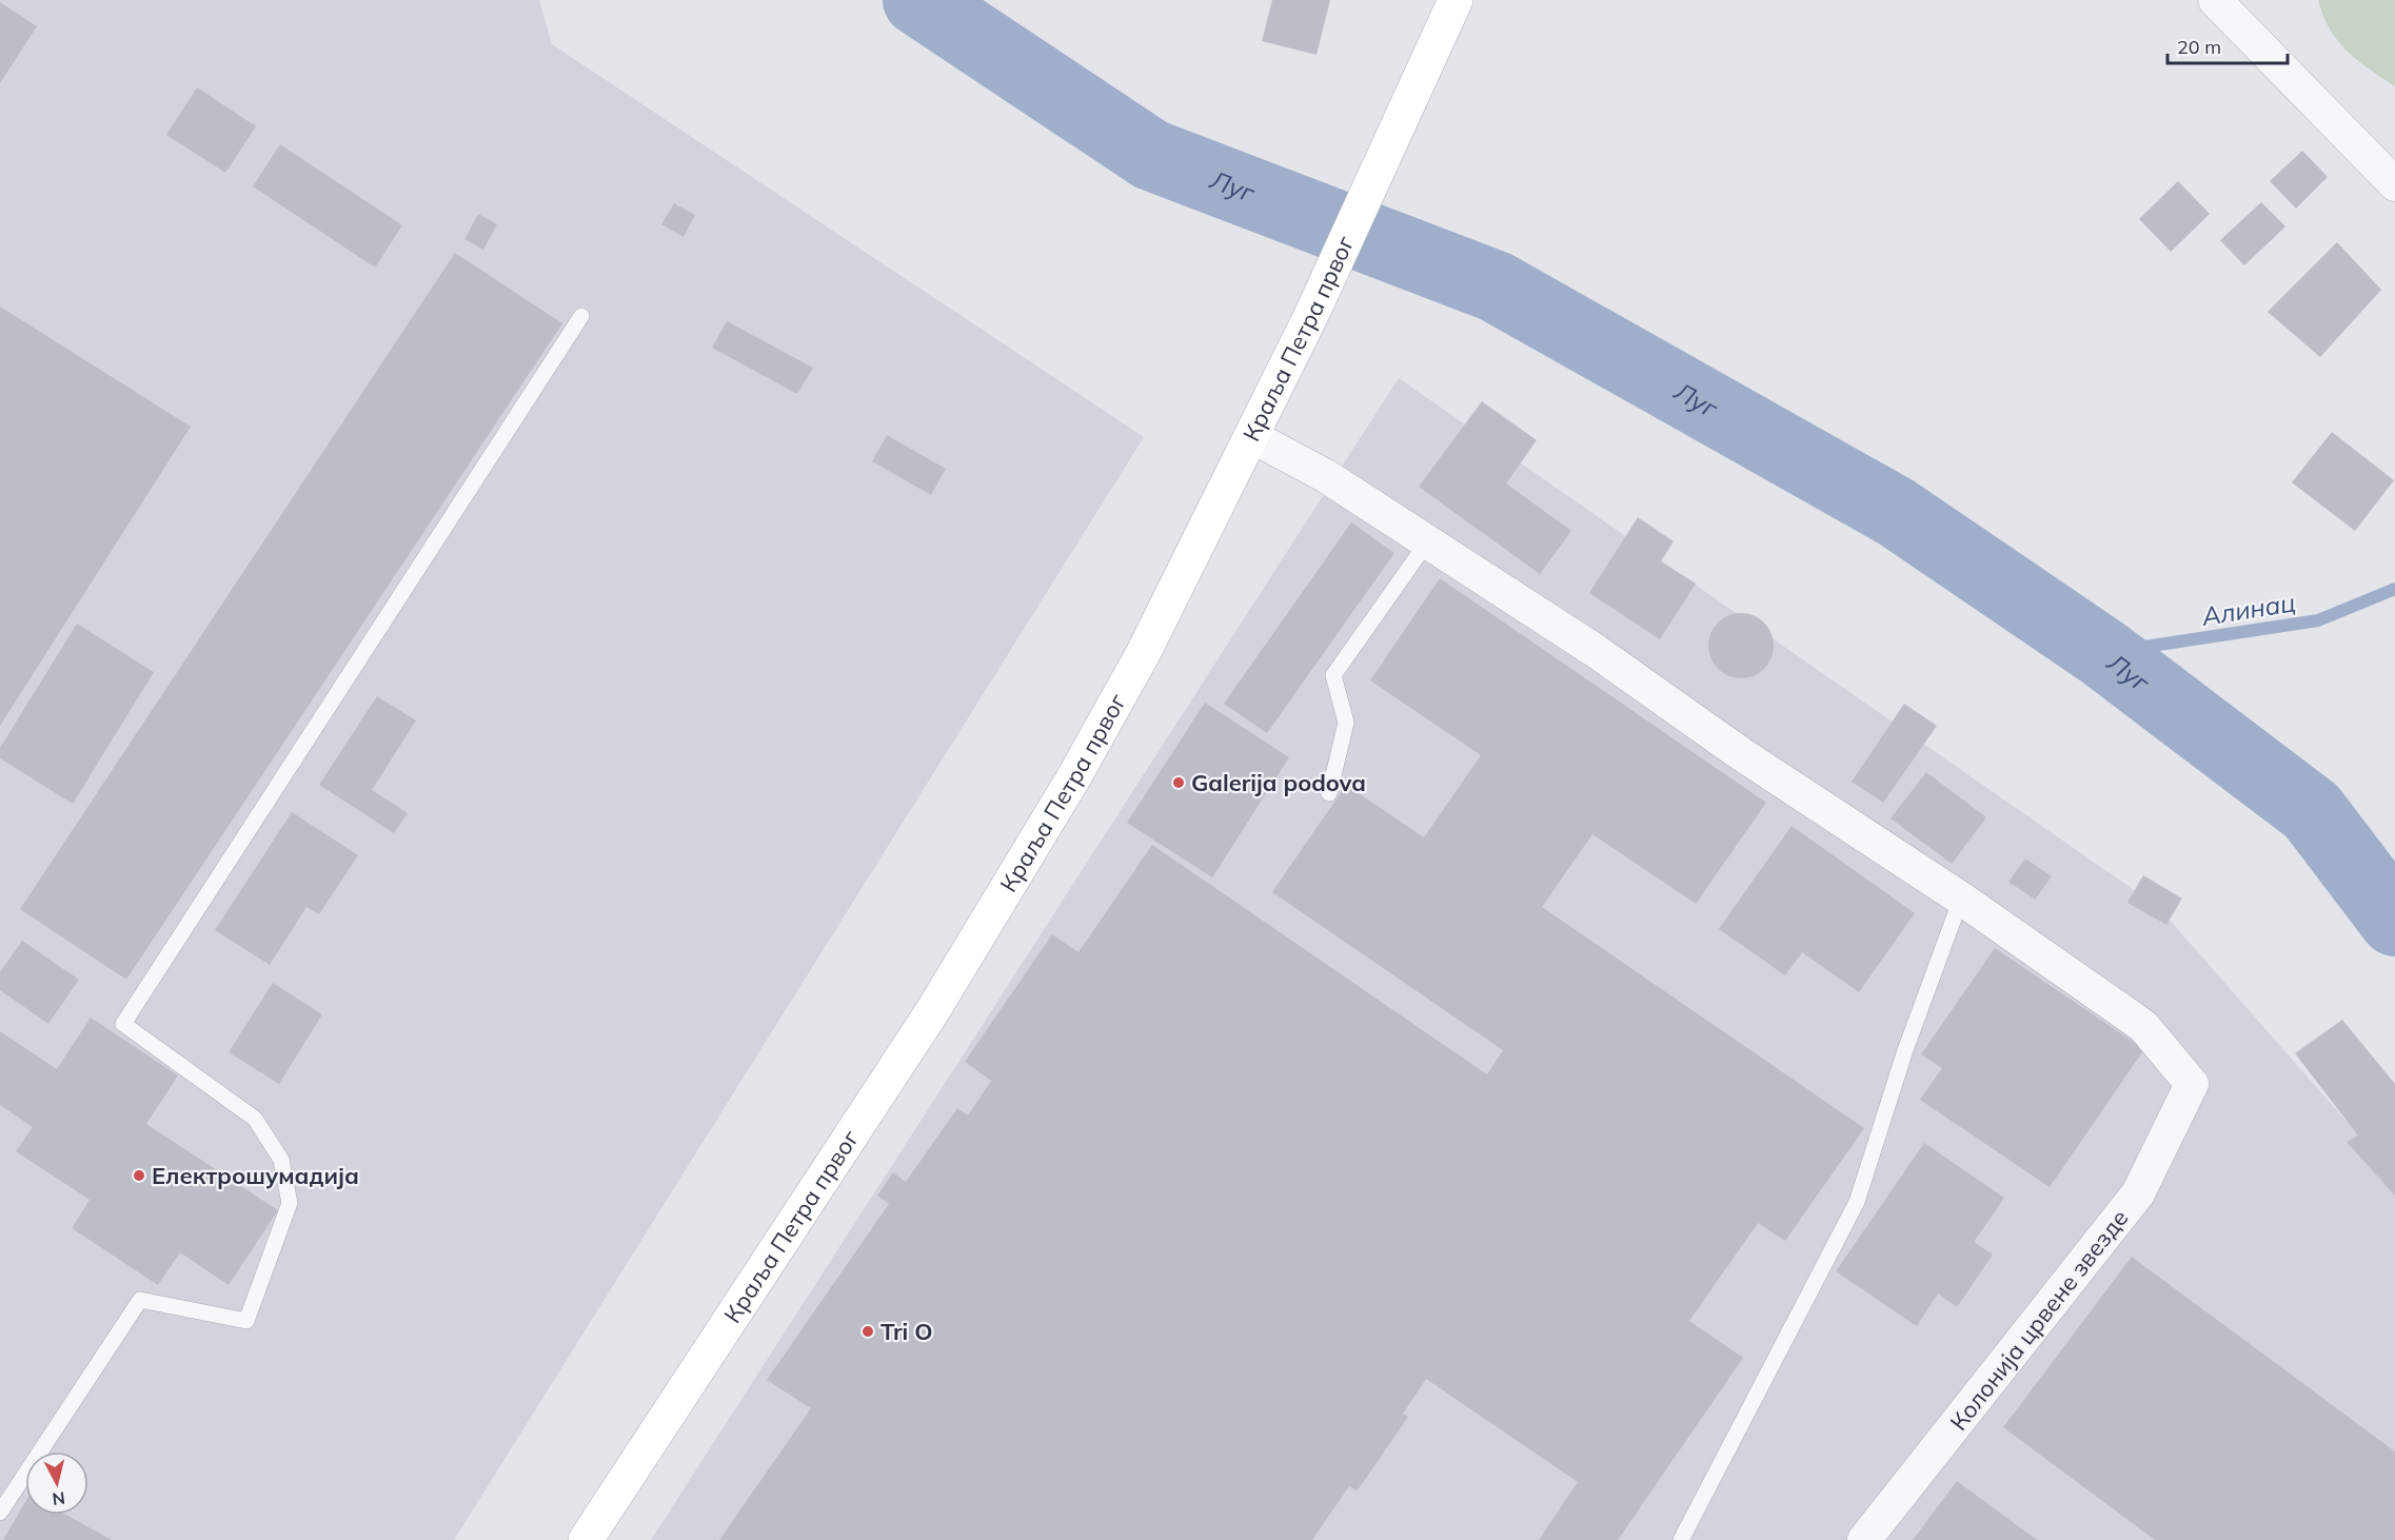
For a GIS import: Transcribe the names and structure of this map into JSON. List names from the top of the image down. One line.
{"streets":{"main road":["Краља Петра првог"],"street":["Колонија црвене звезде"]},"water":["Луг","Алинац"],"places":["Galerija podova","Електрошумадија","Tri O"],"scale_bar":"20 m","north":"bottom"}
